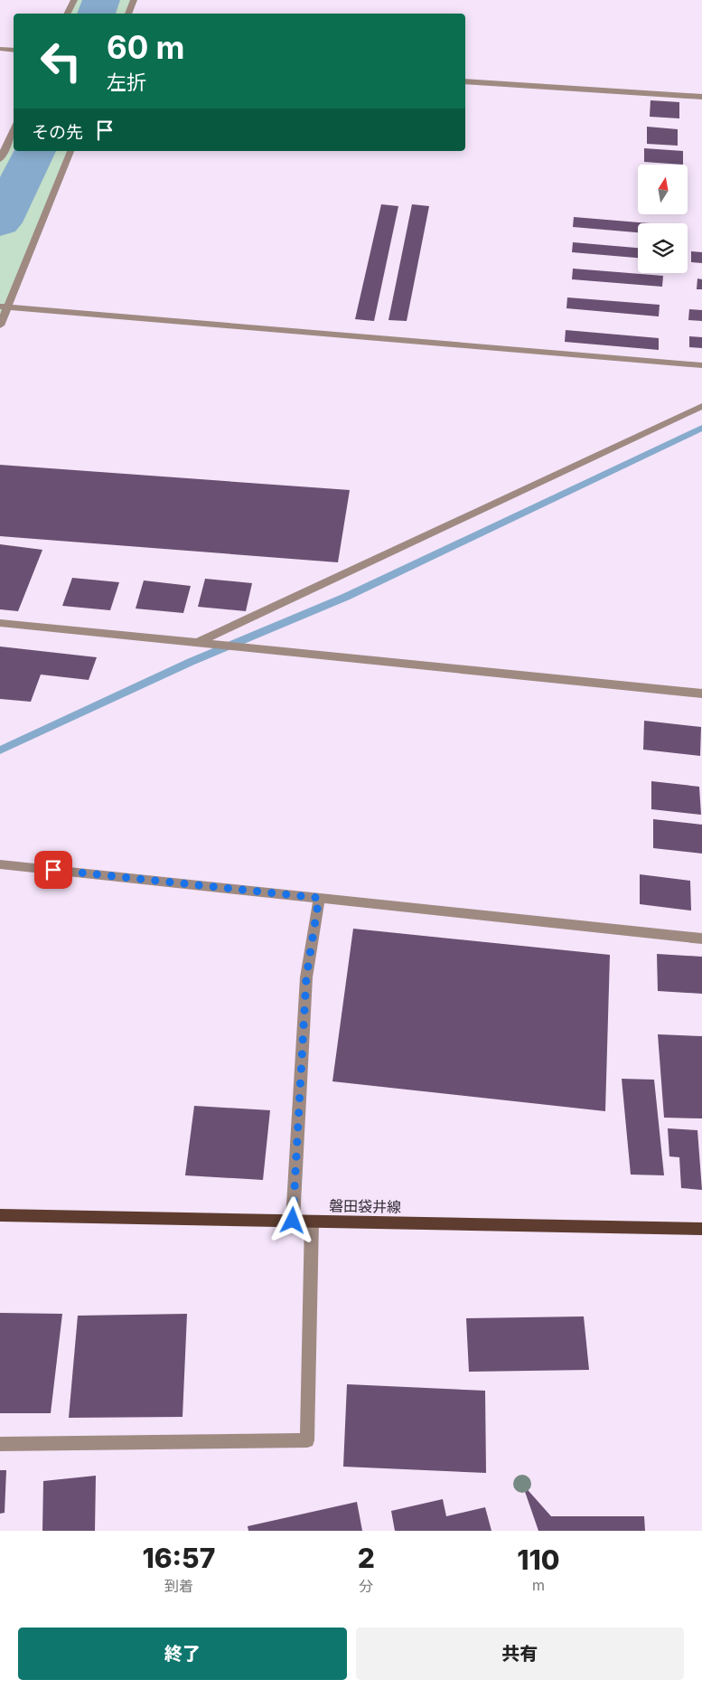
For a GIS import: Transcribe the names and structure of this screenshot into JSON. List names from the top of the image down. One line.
{"streets":{"main road":["磐田袋井線"]},"north":"top","page":{"turn":["60 m","左折"],"then":"その先","eta":["16:57","到着","2","分","110","m"],"buttons":["終了","共有"]}}
